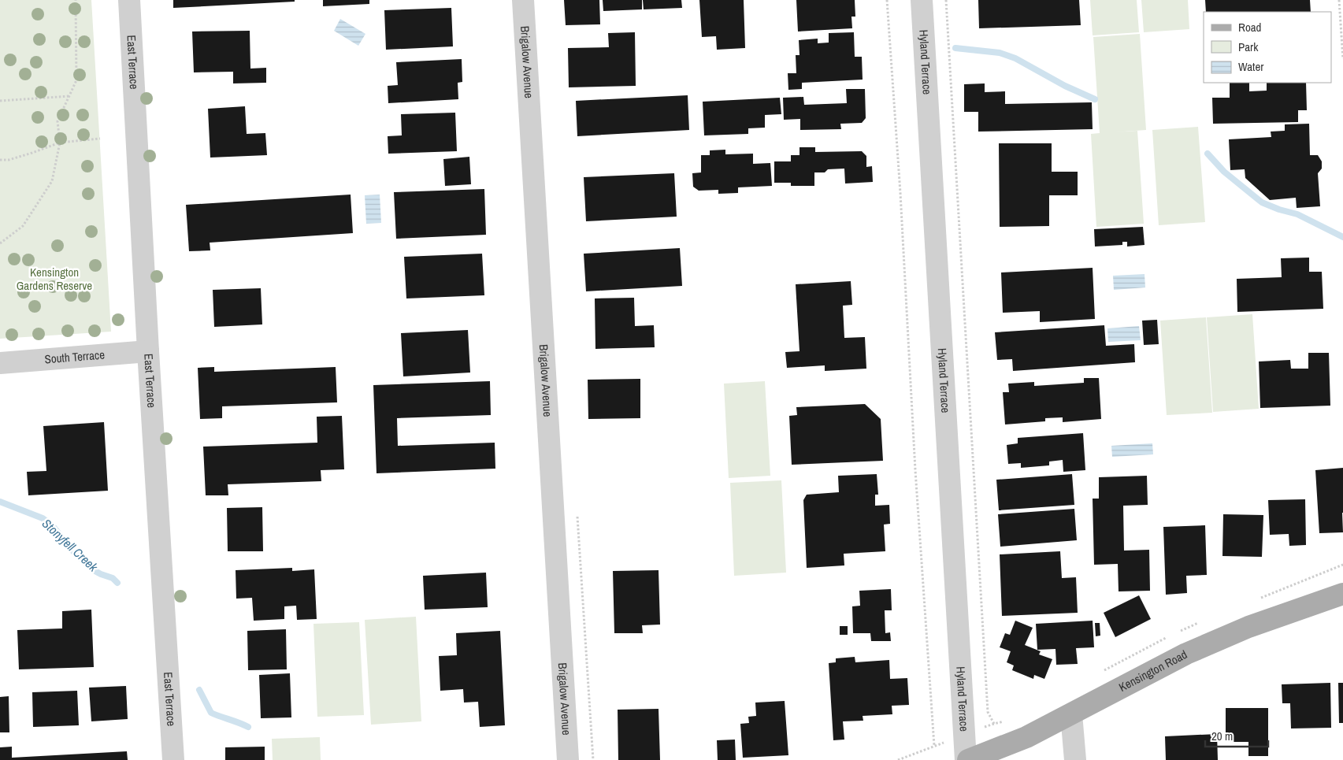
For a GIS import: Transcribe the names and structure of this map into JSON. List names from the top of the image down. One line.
{"streets":{"main road":["Kensington Road"],"street":["East Terrace","Brigalow Avenue","Hyland Terrace","South Terrace"]},"crossings":[["East Terrace","South Terrace"],["Hyland Terrace","Kensington Road"]],"water":["Stonyfell Creek"],"parks":["Kensington Gardens Reserve"],"legend":["Road","Park","Water"],"scale_bar":"20 m"}
